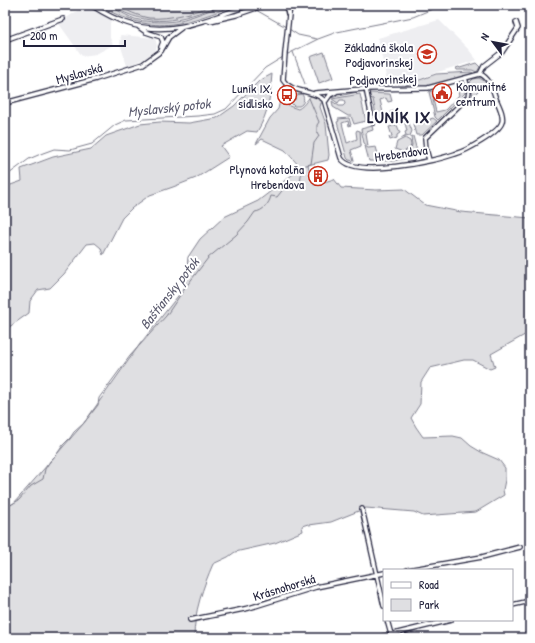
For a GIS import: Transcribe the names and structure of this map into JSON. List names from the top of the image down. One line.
{"streets":{"street":["Myslavská","Podjavorinskej","Hrebendova","Krásnohorská"]},"crossings":[["Podjavorinskej","Hrebendova"]],"districts":["LUNÍK IX"],"water":["Myslavský potok","Baštiansky potok"],"places":{"school or university":["Základná škola Podjavorinskej"],"public building":["Komunitné centrum"],"bus stop":["Luník IX, sídlisko"],"building":["Plynová kotolňa Hrebendova"]},"legend":["Road","Park"],"scale_bar":"200 m","north":"top left"}
